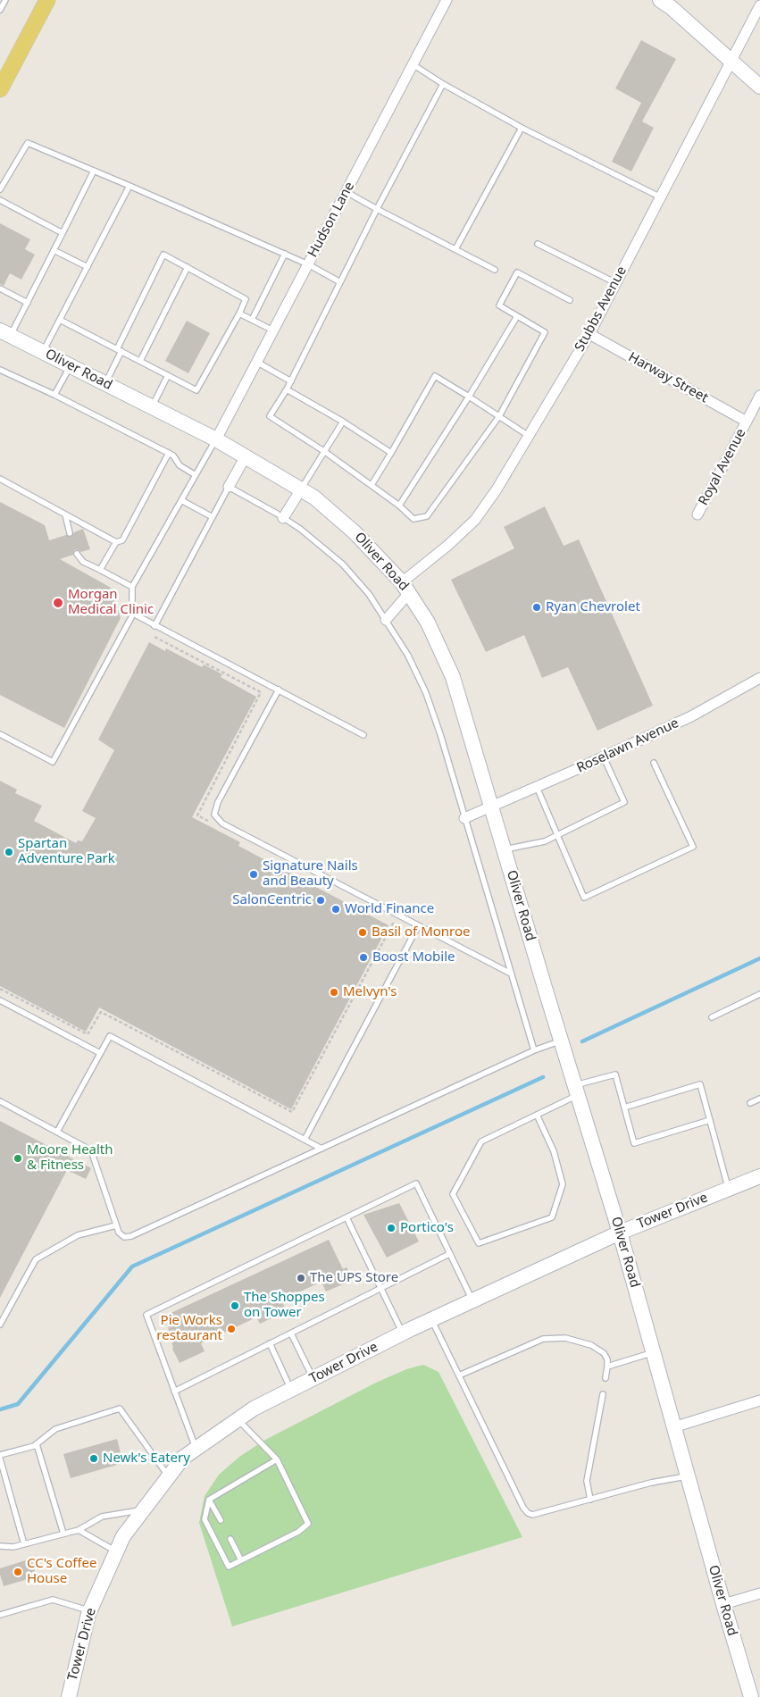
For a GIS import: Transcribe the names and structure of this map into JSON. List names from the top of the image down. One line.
{"streets":{"street":["Hudson Lane","Stubbs Avenue","Oliver Road","Harway Street","Royal Avenue","Roselawn Avenue","Tower Drive"]},"crossings":[["Hudson Lane","Oliver Road"],["Stubbs Avenue","Oliver Road"],["Stubbs Avenue","Harway Street"],["Oliver Road","Roselawn Avenue"],["Oliver Road","Tower Drive"],["Harway Street","Royal Avenue"]],"places":["Morgan Medical Clinic","Ryan Chevrolet","Spartan Adventure Park","Signature Nails and Beauty","SalonCentric","World Finance","Basil of Monroe","Boost Mobile","Melvyn's","Moore Health & Fitness","Portico's","The UPS Store","The Shoppes on Tower","Pie Works restaurant","Newk's Eatery","CC's Coffee House"]}
